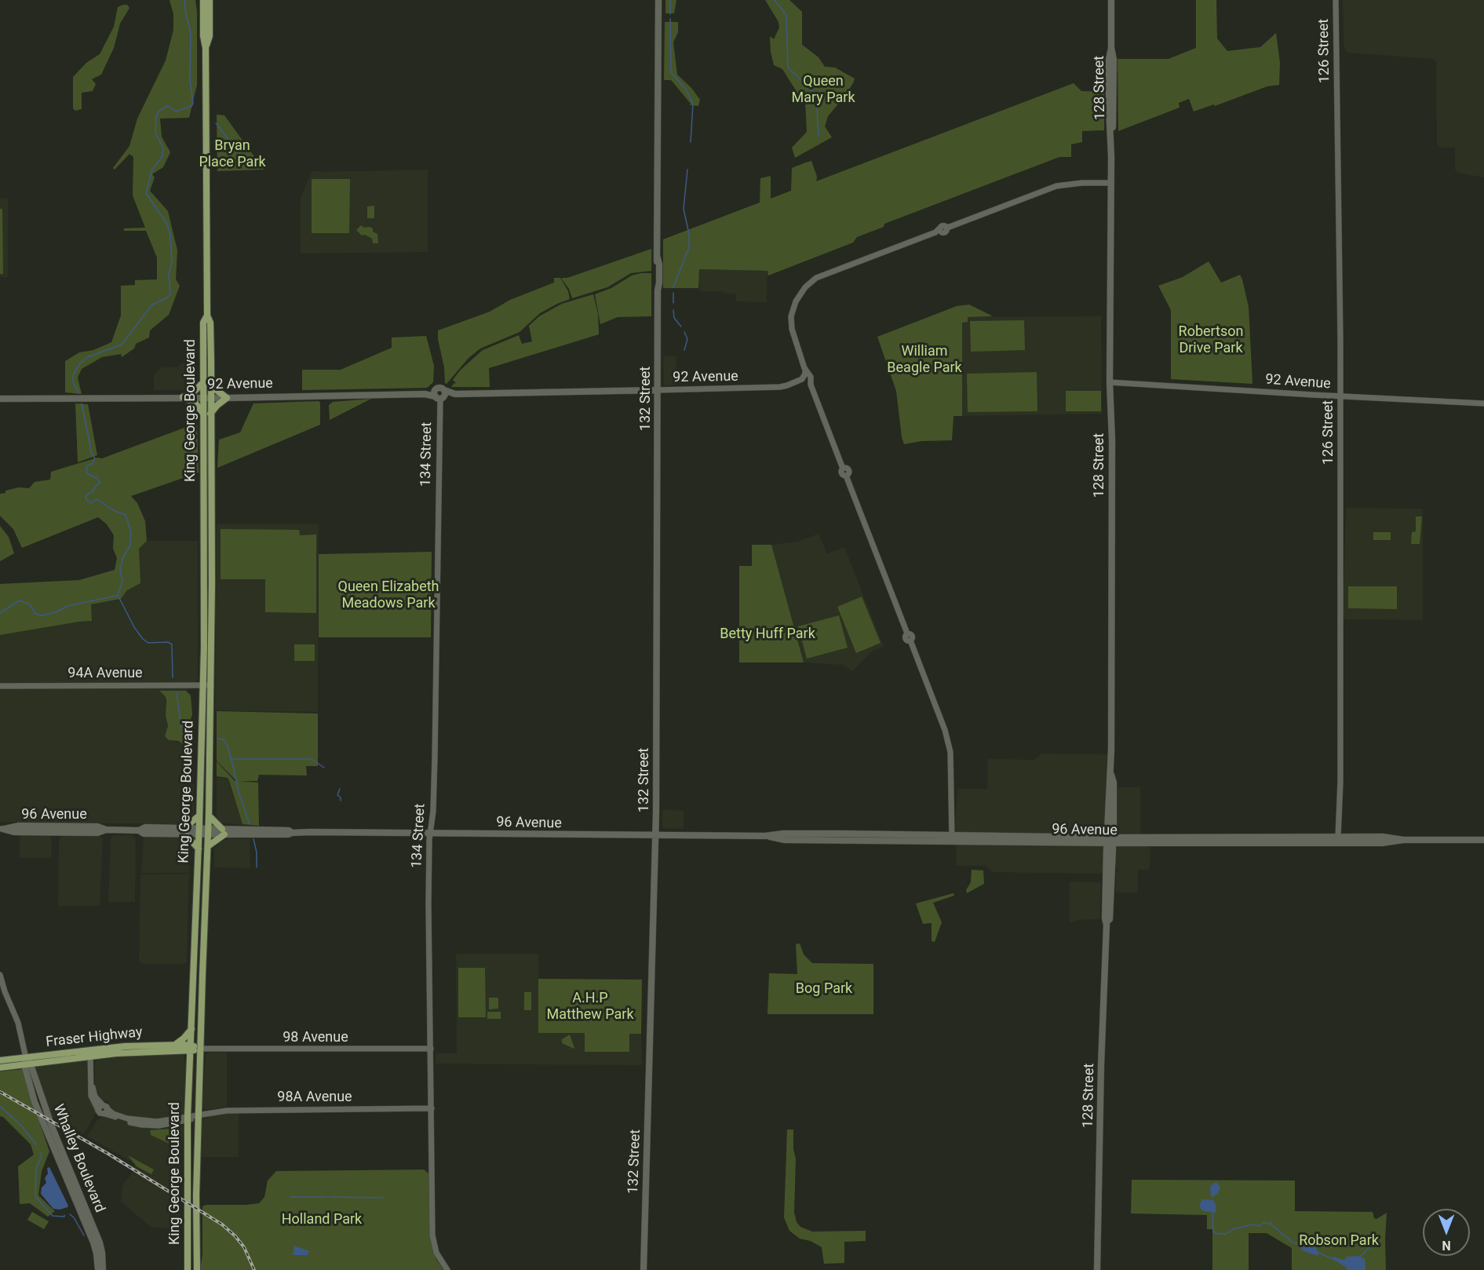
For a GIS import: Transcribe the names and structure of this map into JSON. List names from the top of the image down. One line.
{"streets":{"main road":["128 Street","92 Avenue","132 Street","King George Boulevard","96 Avenue","Fraser Highway","Whalley Boulevard"],"street":["126 Street","134 Street","94A Avenue","98 Avenue","98A Avenue"]},"crossings":[["126 Street","92 Avenue"],["126 Street","96 Avenue"],["128 Street","92 Avenue"],["128 Street","96 Avenue"],["92 Avenue","132 Street"],["92 Avenue","King George Boulevard"],["92 Avenue","134 Street"],["132 Street","96 Avenue"],["King George Boulevard","94A Avenue"],["King George Boulevard","96 Avenue"],["King George Boulevard","Fraser Highway"],["King George Boulevard","98 Avenue"],["King George Boulevard","98A Avenue"],["134 Street","96 Avenue"],["134 Street","98 Avenue"],["134 Street","98A Avenue"],["Fraser Highway","Whalley Boulevard"]],"parks":["Queen Mary Park","Bryan Place Park","Robertson Drive Park","William Beagle Park","Queen Elizabeth Meadows Park","Betty Huff Park","Bog Park","A.H.P Matthew Park","Holland Park","Robson Park"],"north":"bottom"}
